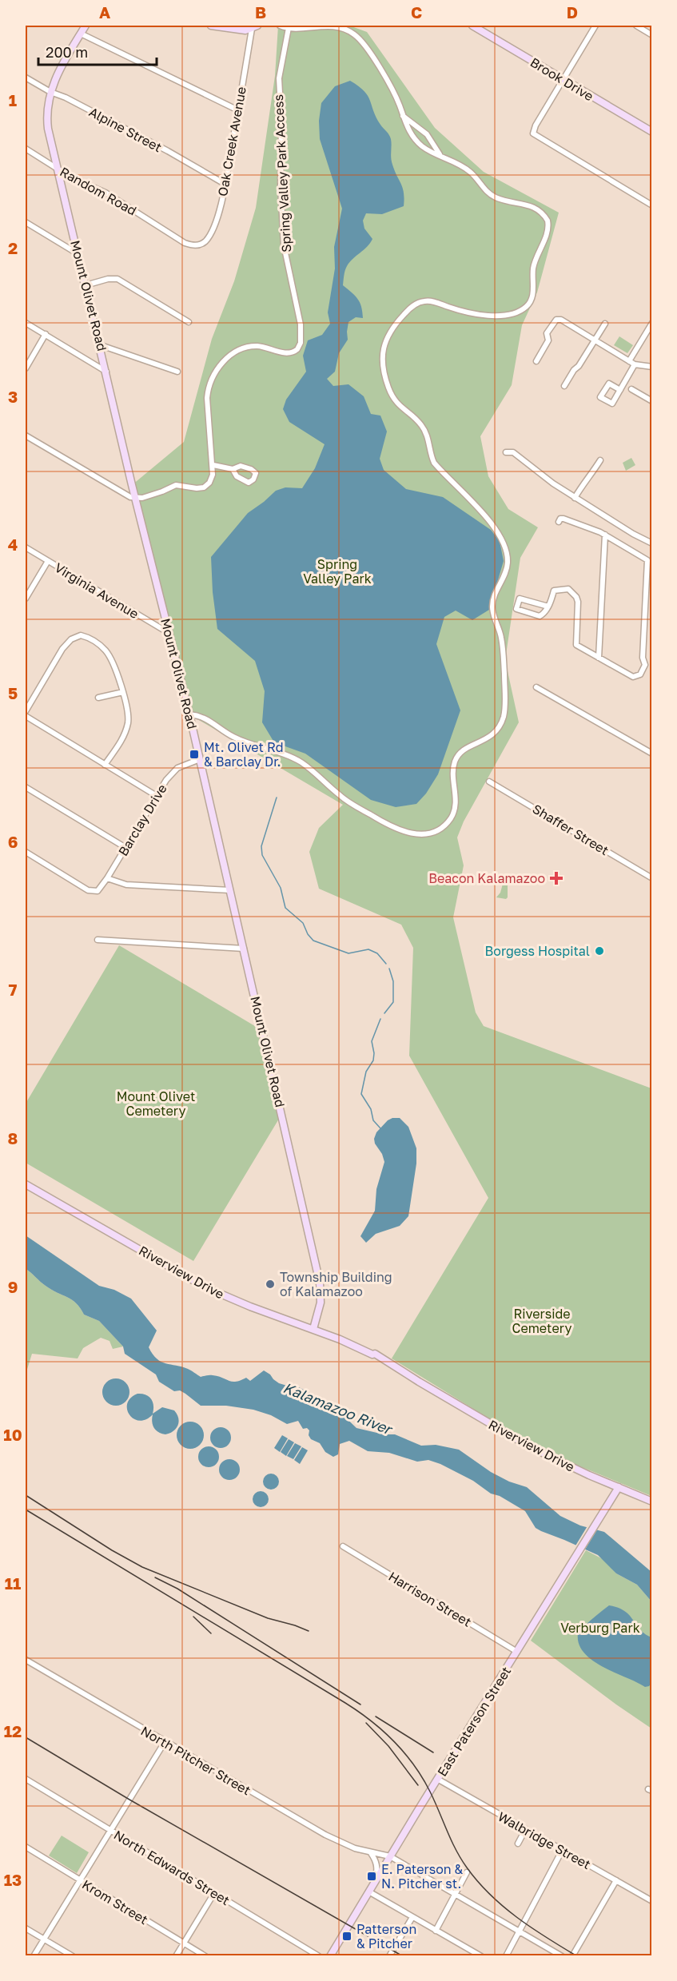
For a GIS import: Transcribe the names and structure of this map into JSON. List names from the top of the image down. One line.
{"streets":{"street":["Brook Drive","Alpine Street","Oak Creek Avenue","Spring Valley Park Access","Random Road","Mount Olivet Road","Virginia Avenue","Barclay Drive","Shaffer Street","Riverview Drive","Harrison Street","East Paterson Street","North Pitcher Street","Walbridge Street","North Edwards Street","Krom Street"]},"crossings":[["Alpine Street","Oak Creek Avenue"],["Alpine Street","Mount Olivet Road"],["Oak Creek Avenue","Random Road"],["Spring Valley Park Access","Mount Olivet Road"],["Random Road","Mount Olivet Road"],["Mount Olivet Road","Virginia Avenue"],["Mount Olivet Road","Barclay Drive"],["Mount Olivet Road","Riverview Drive"],["Riverview Drive","East Paterson Street"],["Harrison Street","East Paterson Street"],["East Paterson Street","North Pitcher Street"],["East Paterson Street","Walbridge Street"]],"water":["Kalamazoo River"],"parks":["Spring Valley Park","Mount Olivet Cemetery","Riverside Cemetery","Verburg Park"],"places":{"transit":["Mt. Olivet Rd & Barclay Dr.","E. Paterson & N. Pitcher st.","Patterson & Pitcher"],"health":["Beacon Kalamazoo"],"other":["Borgess Hospital","Township Building of Kalamazoo"]},"scale_bar":"200 m","grid":{"columns":["A","B","C","D"],"rows":["1","2","3","4","5","6","7","8","9","10","11","12","13"]}}
